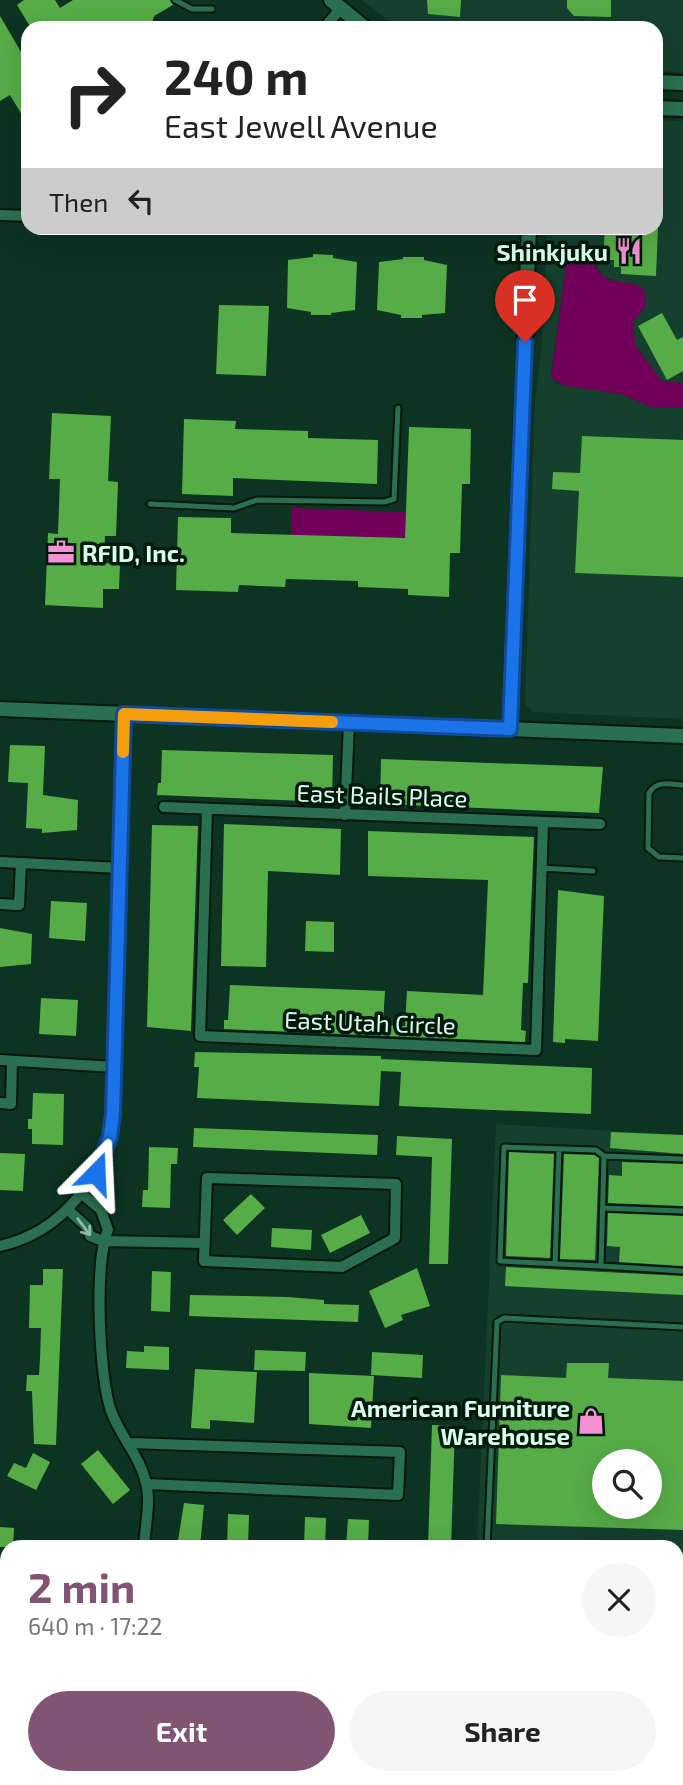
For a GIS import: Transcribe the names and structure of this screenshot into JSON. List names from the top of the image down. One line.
{"streets":{"street":["East Bails Place","East Utah Circle"]},"crossings":[["East Bails Place","East Utah Circle"]],"places":{"restaurant":["Shinkjuku"],"office":["RFID, Inc."],"shop":["American Furniture Warehouse"]},"page":{"turn":["240 m","East Jewell Avenue"],"then":"Then","heading":["2 min","640 m · 17:22"],"buttons":["Exit","Share"]}}
